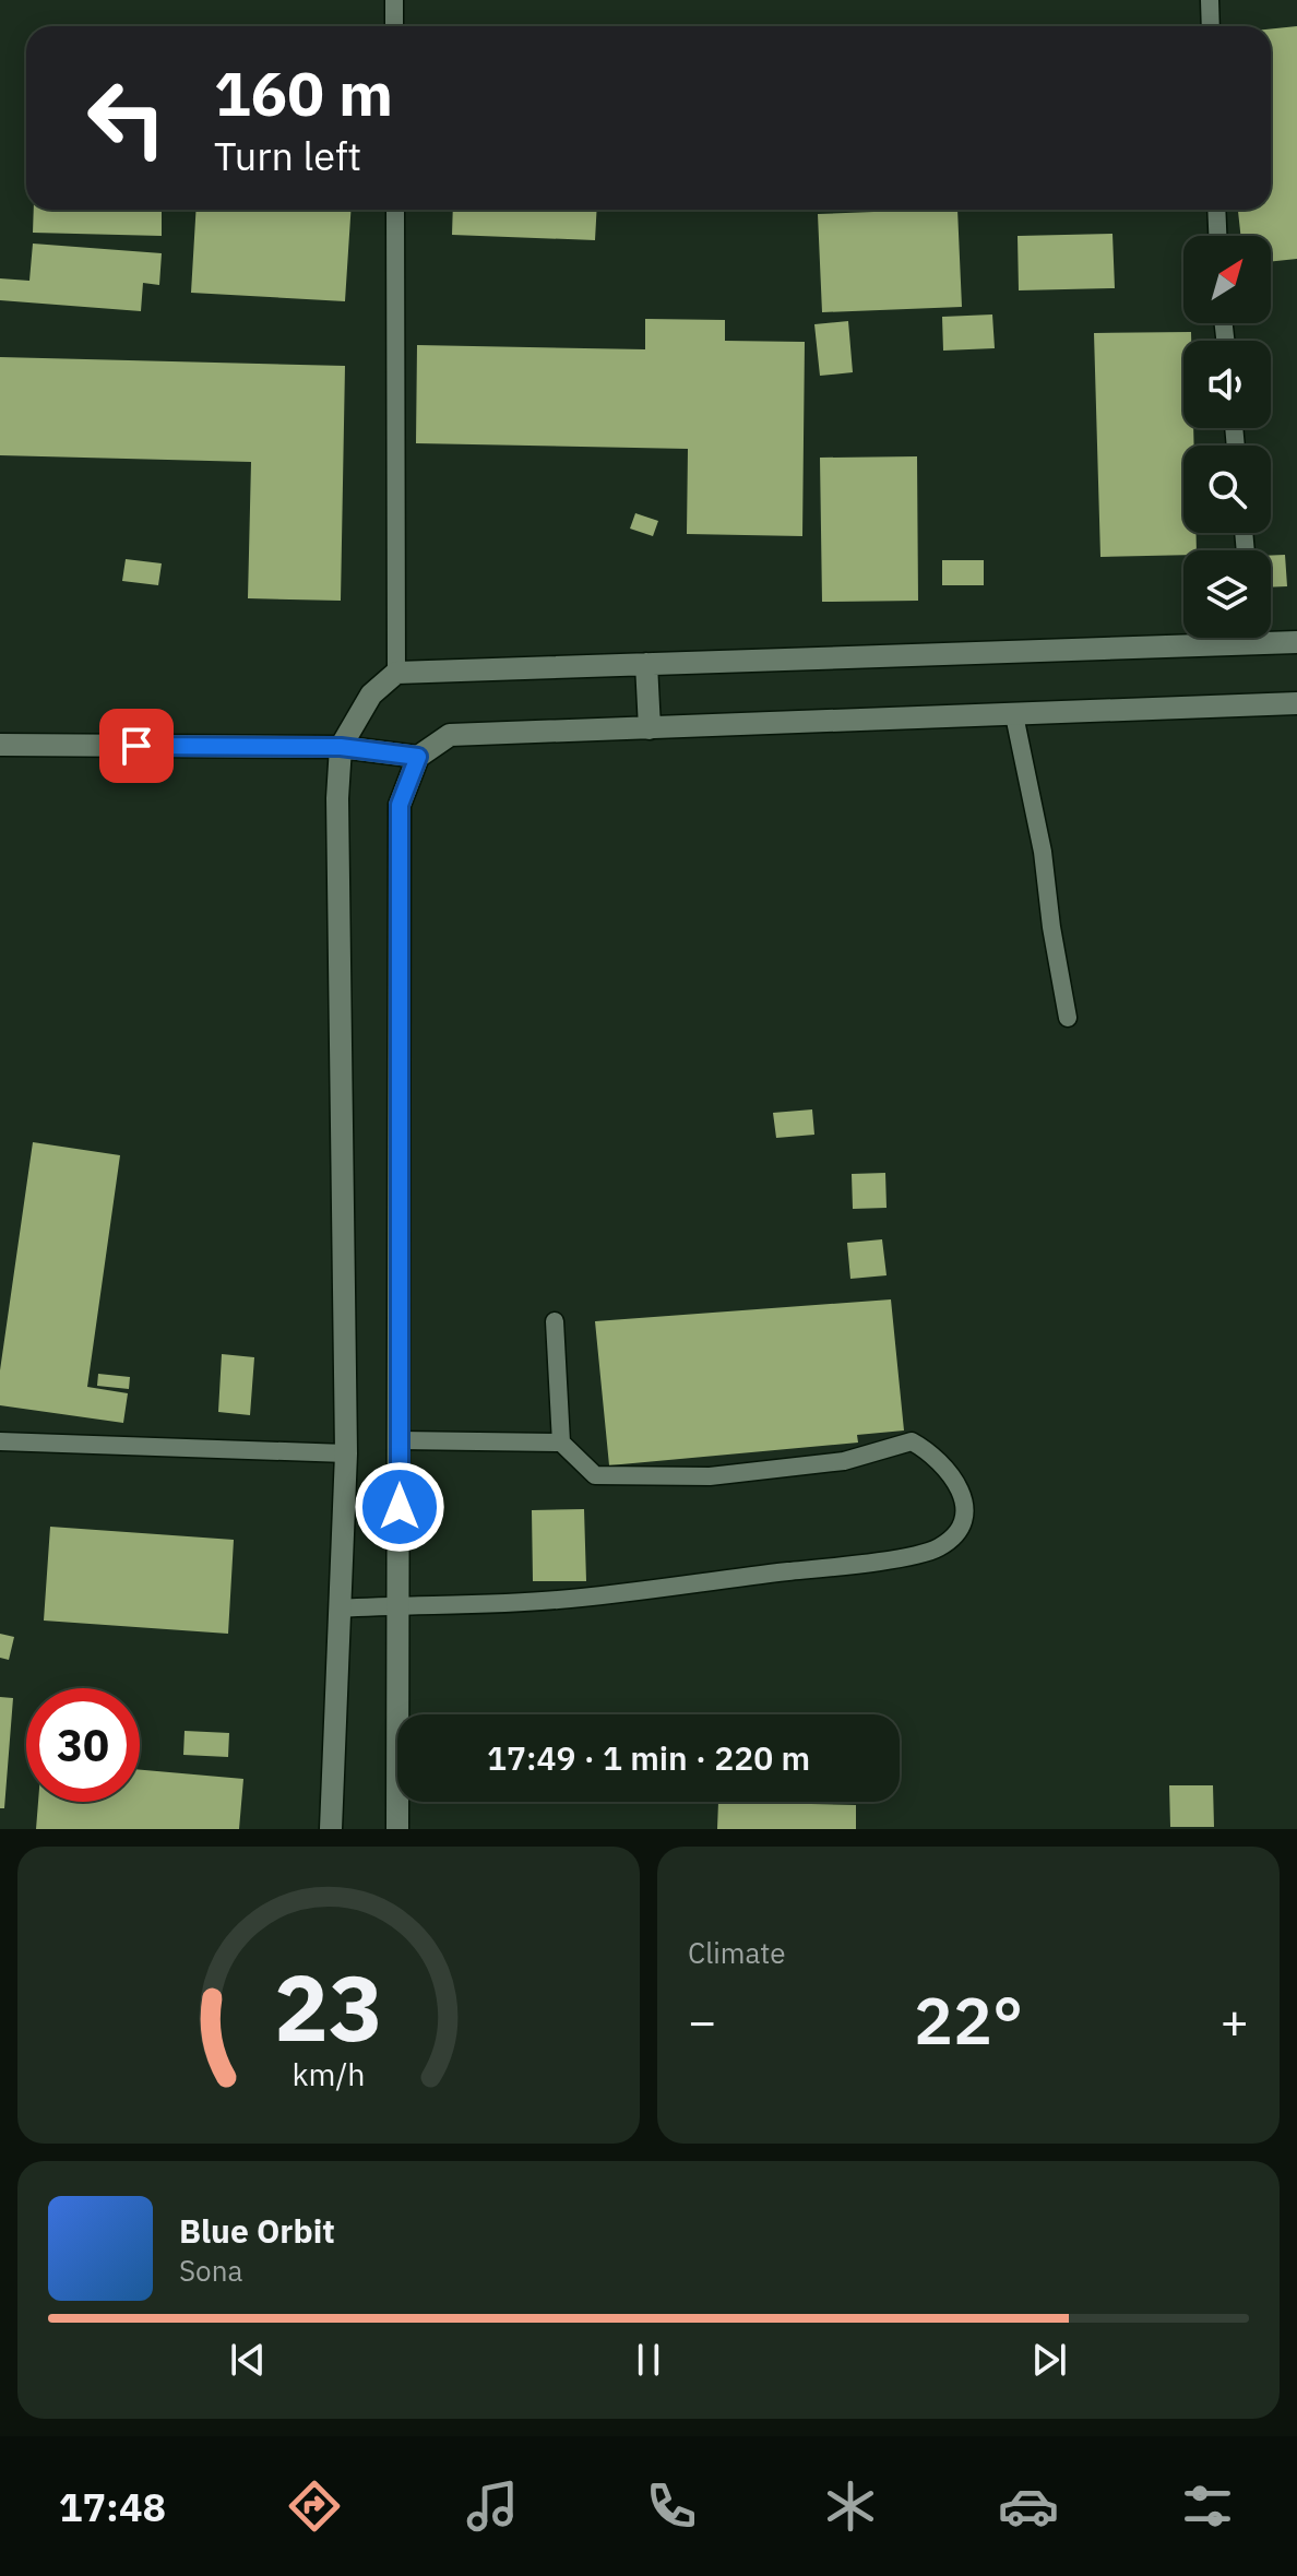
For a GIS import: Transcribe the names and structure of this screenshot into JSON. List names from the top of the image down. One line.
{"north":"top right","page":{"turn":["160 m","Turn left"],"limit":"30","trip":"17:49 · 1 min · 220 m","tile":"Climate","heat":["−","22°","+"],"song":["Blue Orbit","Sona"],"tabs":"17:48","gauge":["23","km/h"]}}
